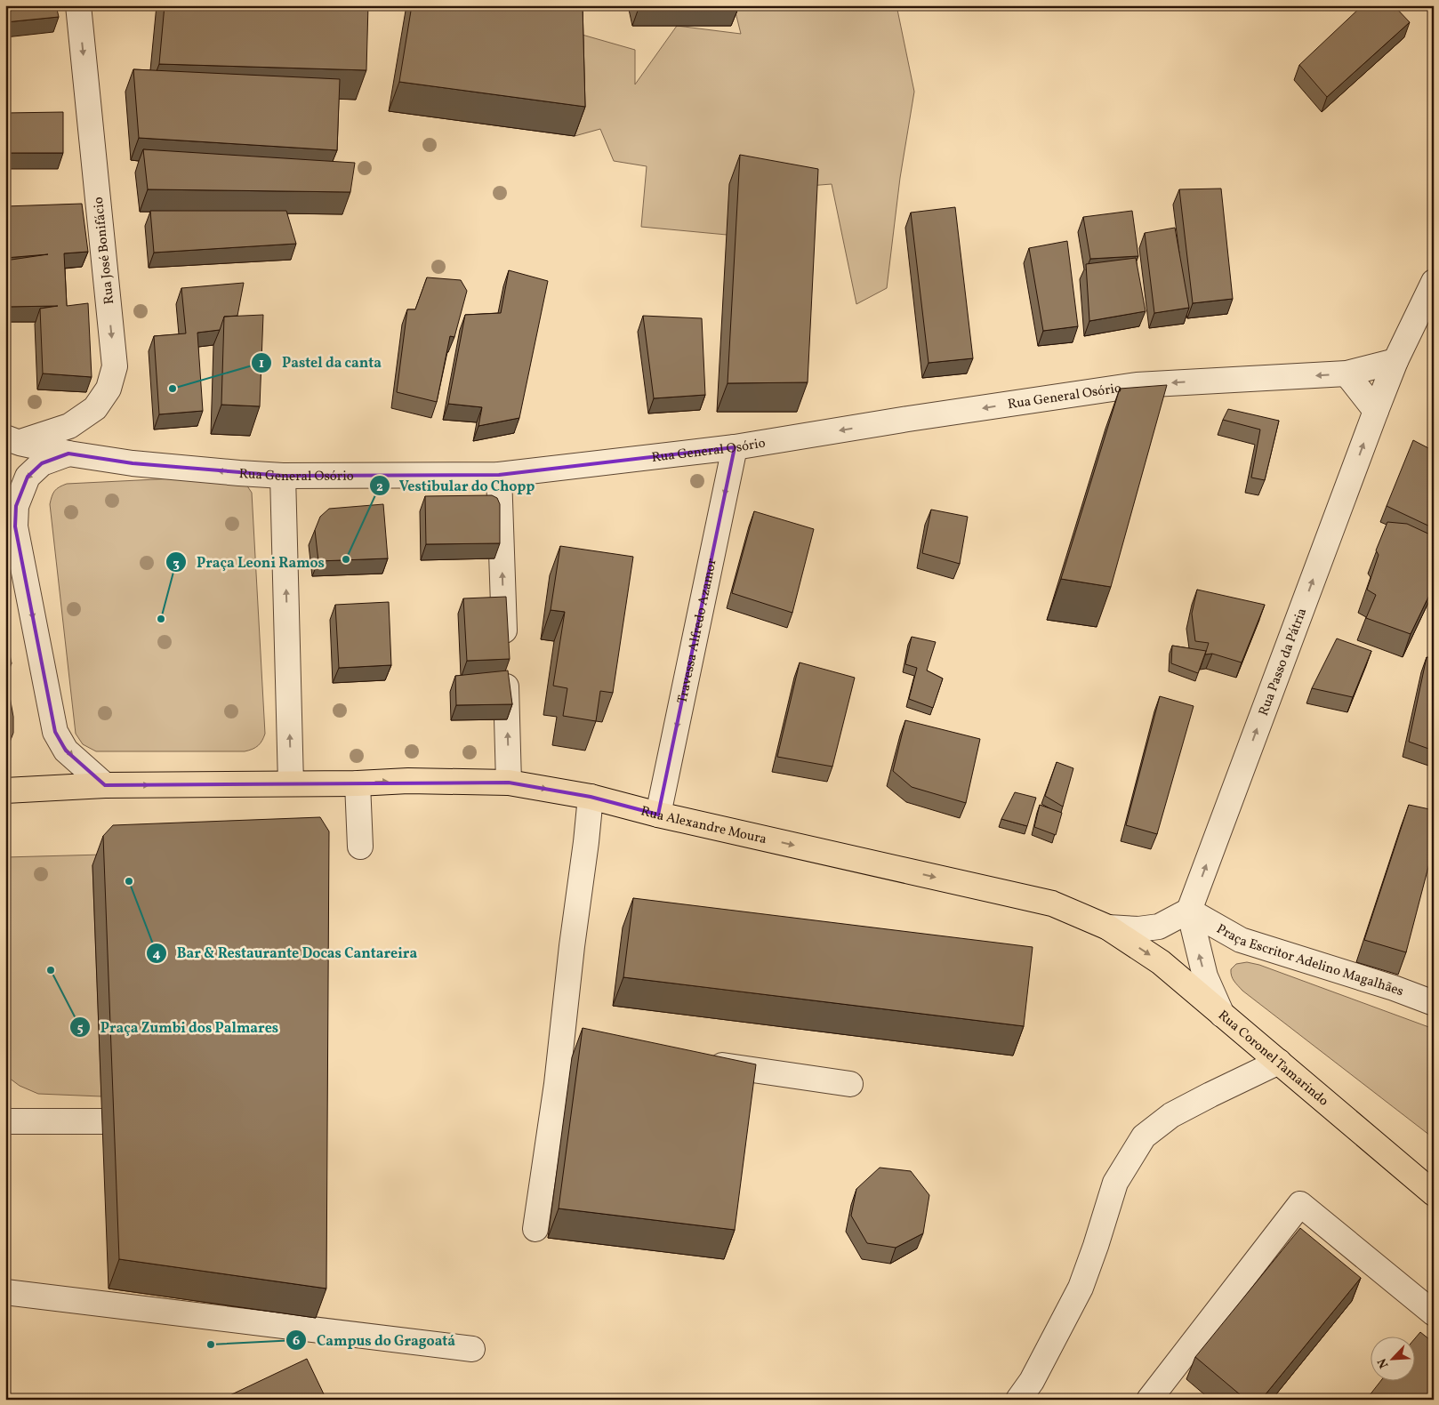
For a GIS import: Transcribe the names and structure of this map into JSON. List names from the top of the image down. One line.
{"streets":{"main road":["Rua Alexandre Moura","Rua Coronel Tamarindo"],"street":["Rua José Bonifácio","Rua General Osório","Travessa Alfredo Azamor","Rua Passo da Pátria","Praça Escritor Adelino Magalhães"]},"crossings":[["Rua José Bonifácio","Rua General Osório"],["Rua General Osório","Travessa Alfredo Azamor"],["Rua General Osório","Rua Passo da Pátria"],["Travessa Alfredo Azamor","Rua Alexandre Moura"],["Rua Passo da Pátria","Praça Escritor Adelino Magalhães"],["Rua Alexandre Moura","Rua Coronel Tamarindo"]],"one_way":["Rua José Bonifácio","Rua General Osório","Rua Passo da Pátria","Rua Alexandre Moura"],"places":["Pastel da canta","Vestibular do Chopp","Praça Leoni Ramos","Bar & Restaurante Docas Cantareira","Praça Zumbi dos Palmares","Campus do Gragoatá"],"north":"bottom left"}
